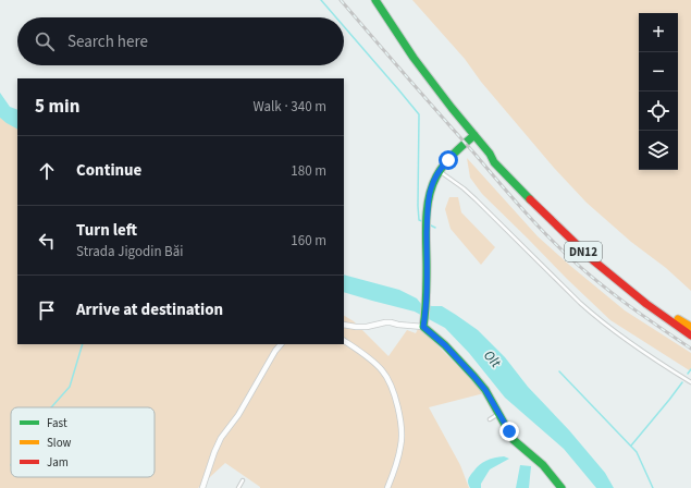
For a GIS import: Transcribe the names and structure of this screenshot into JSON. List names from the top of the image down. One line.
{"streets":{"main road":["DN12"]},"water":["Olt"],"legend":["Fast","Slow","Jam"],"page":{"map_buttons":["+","−"],"search":"Search here","heading":["5 min","Walk · 340 m"],"list":[["Continue","180 m"],["Turn left","Strada Jigodin Băi","160 m"],"Arrive at destination"]}}
